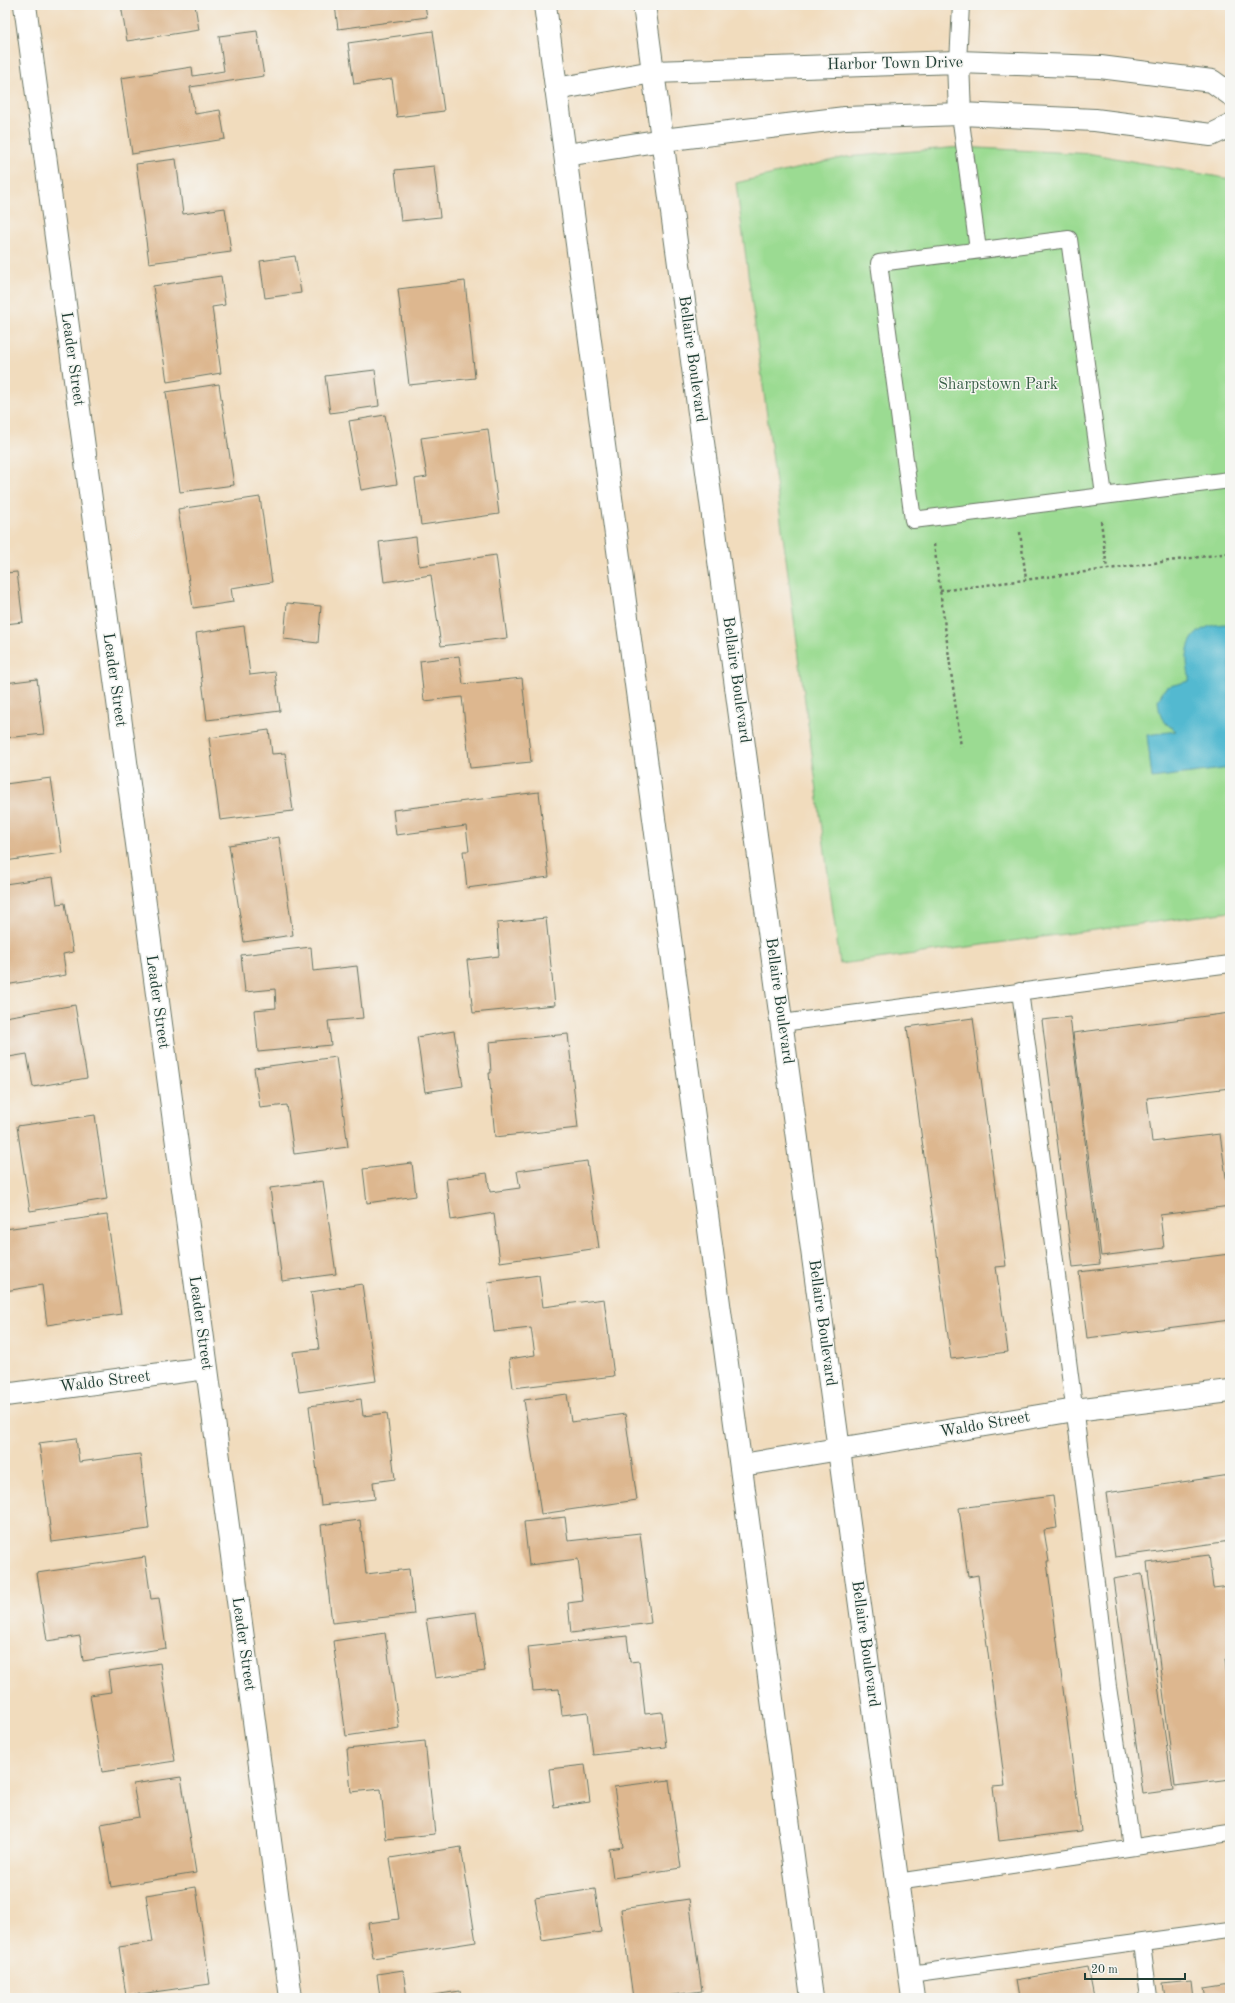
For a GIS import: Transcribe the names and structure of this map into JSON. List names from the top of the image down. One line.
{"streets":{"street":["Harbor Town Drive","Leader Street","Bellaire Boulevard","Waldo Street"]},"crossings":[["Harbor Town Drive","Bellaire Boulevard"],["Leader Street","Waldo Street"],["Bellaire Boulevard","Waldo Street"]],"parks":["Sharpstown Park"],"scale_bar":"20 m"}
